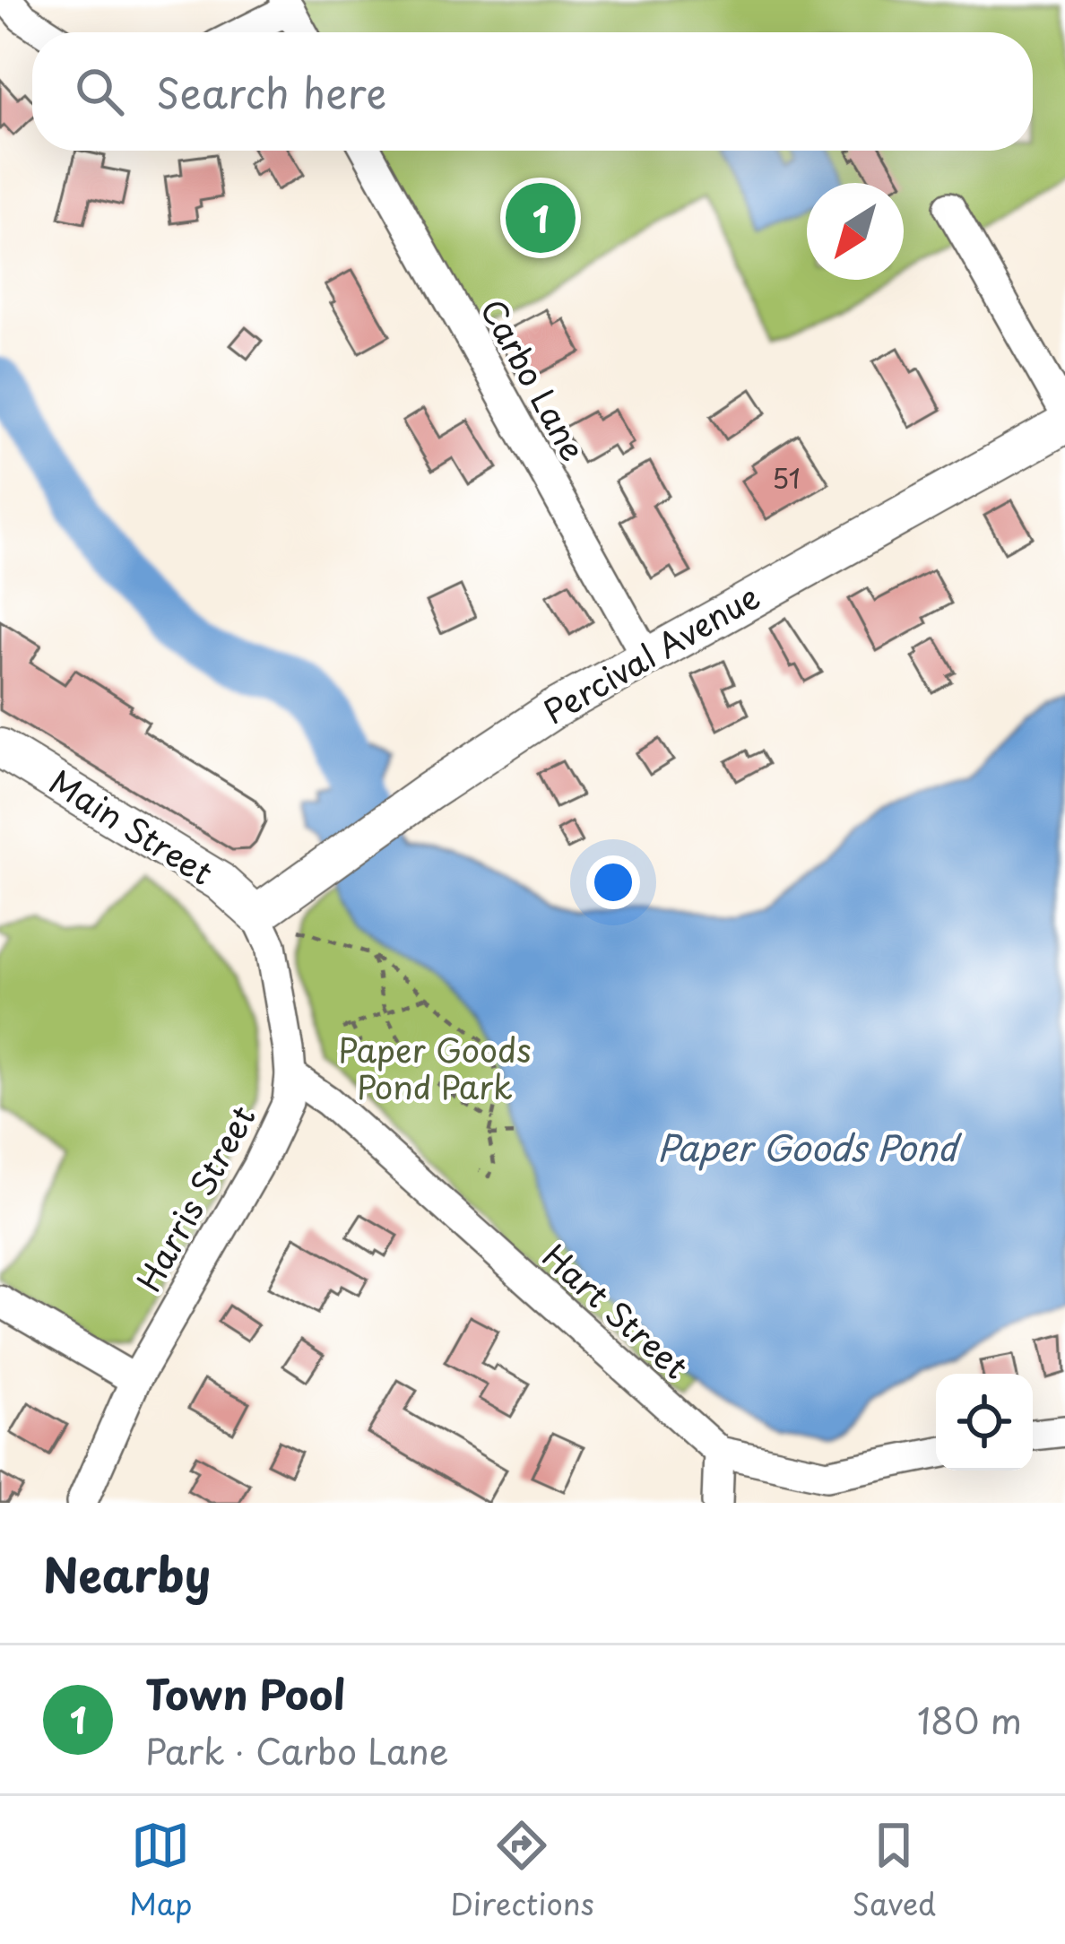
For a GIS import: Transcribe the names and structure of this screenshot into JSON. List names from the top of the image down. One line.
{"streets":{"main road":["Percival Avenue","Main Street"],"street":["Carbo Lane","Harris Street","Hart Street"]},"crossings":[["Carbo Lane","Percival Avenue"],["Percival Avenue","Main Street"],["Percival Avenue","Harris Street"],["Main Street","Harris Street"],["Harris Street","Hart Street"]],"water":["Paper Goods Pond"],"parks":["Paper Goods Pond Park"],"house_numbers":["51"],"north":"bottom left","page":{"search":"Search here","pins":"1","heading":"Nearby","list":[{"mark":"1","name":"Town Pool","note":"Park · Carbo Lane","value":"180 m"}],"nav":["Map","Directions","Saved"]}}
